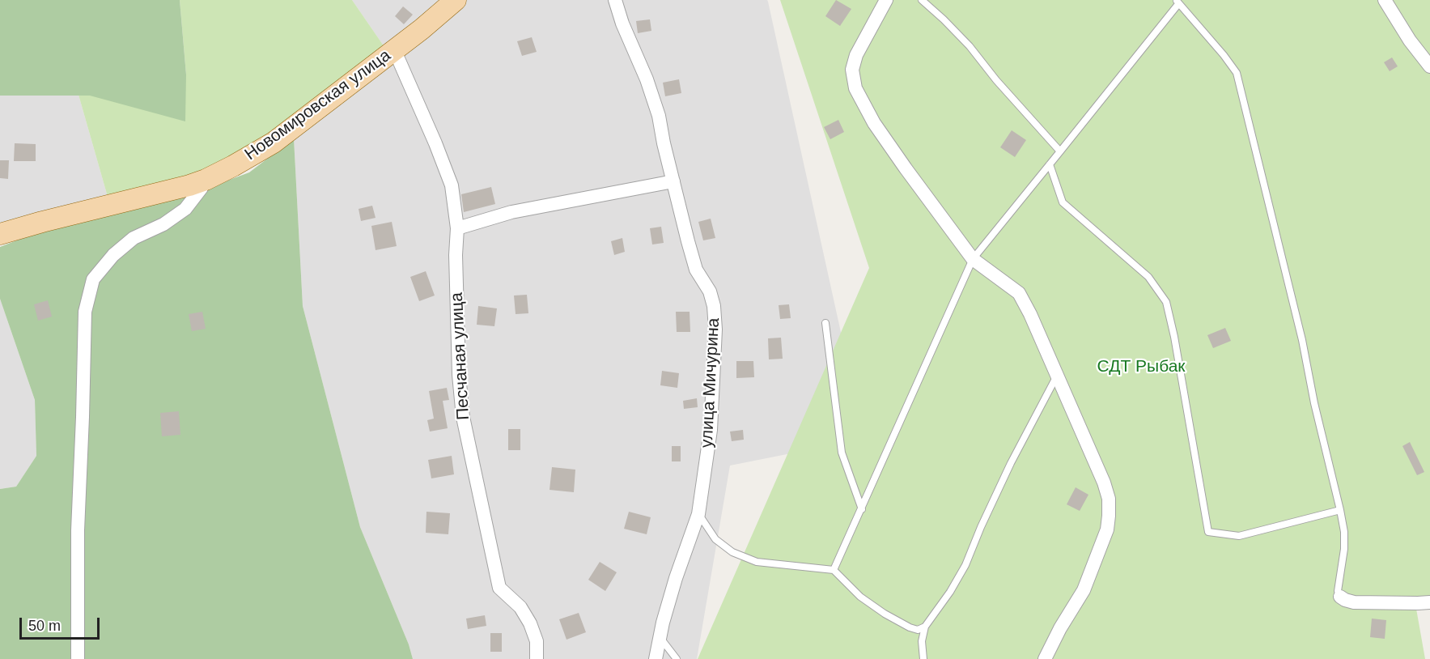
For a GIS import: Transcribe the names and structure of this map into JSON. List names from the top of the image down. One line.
{"streets":{"main road":["Новомировская улица"],"street":["Песчаная улица","улица Мичурина"]},"crossings":[["Новомировская улица","Песчаная улица"]],"parks":["СДТ Рыбак"],"scale_bar":"50 m"}
